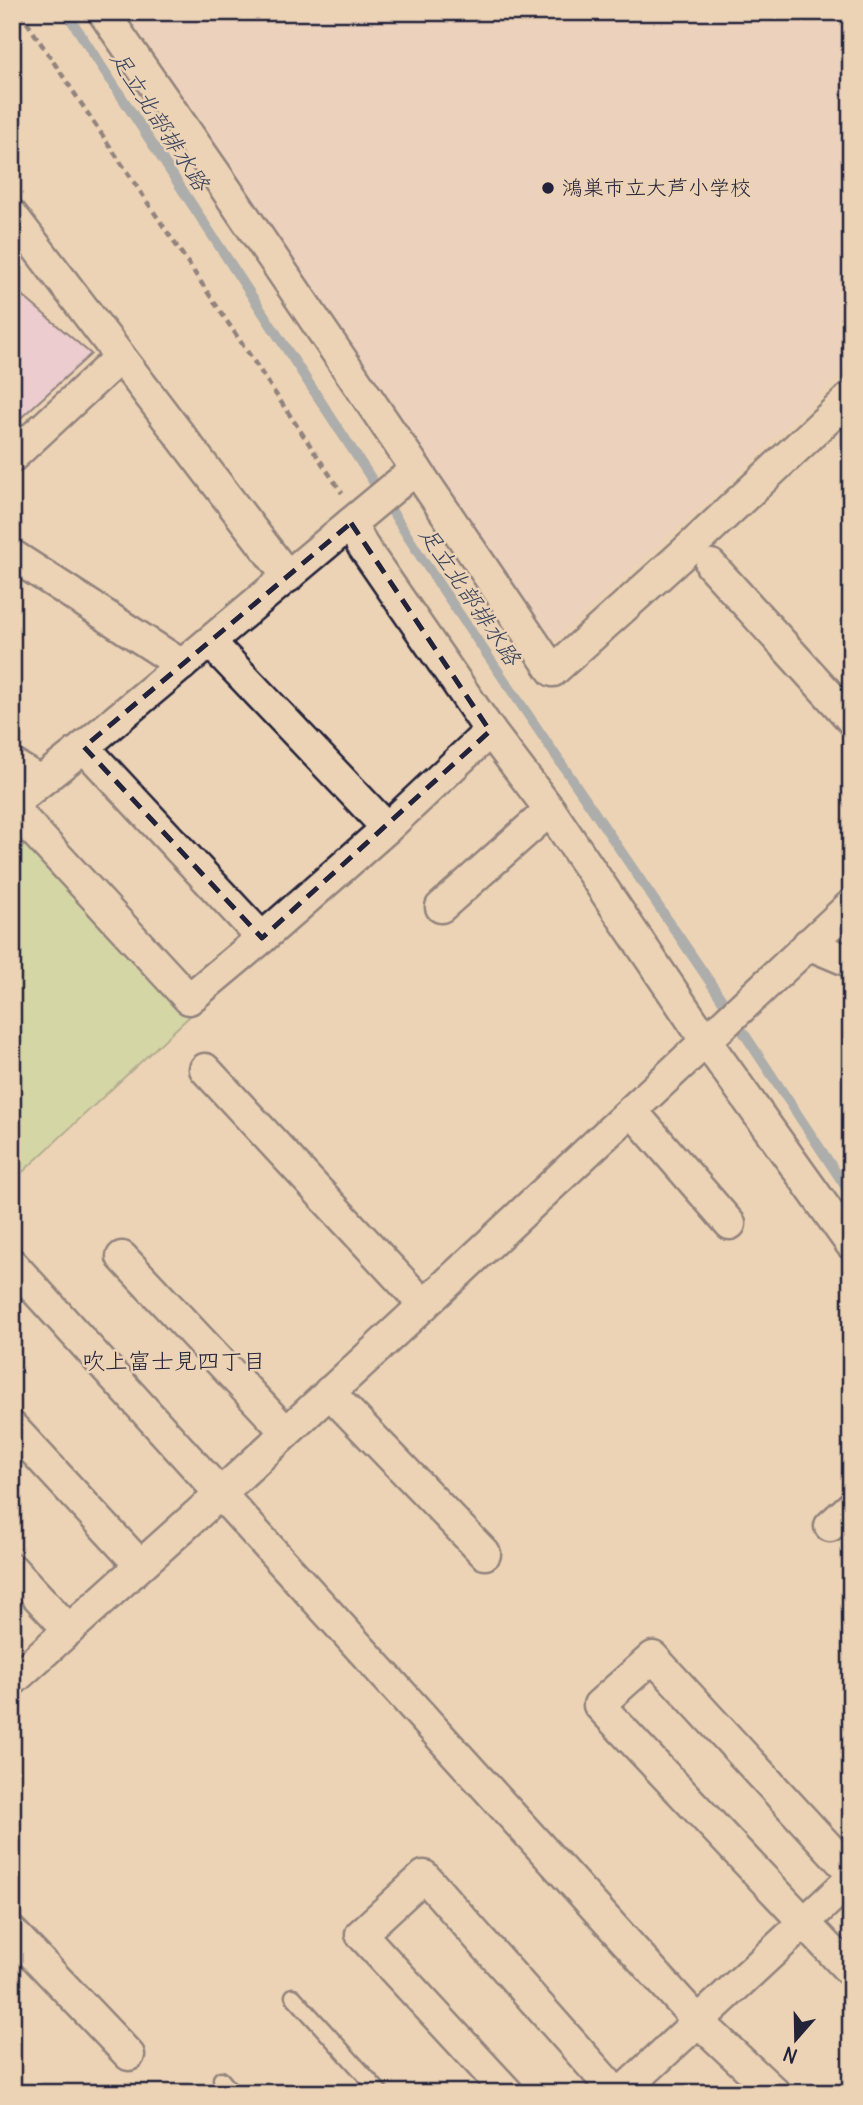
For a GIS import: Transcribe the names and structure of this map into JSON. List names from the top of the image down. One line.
{"districts":["吹上富士見四丁目"],"water":["足立北部排水路"],"places":["鴻巣市立大芦小学校"],"north":"bottom"}
